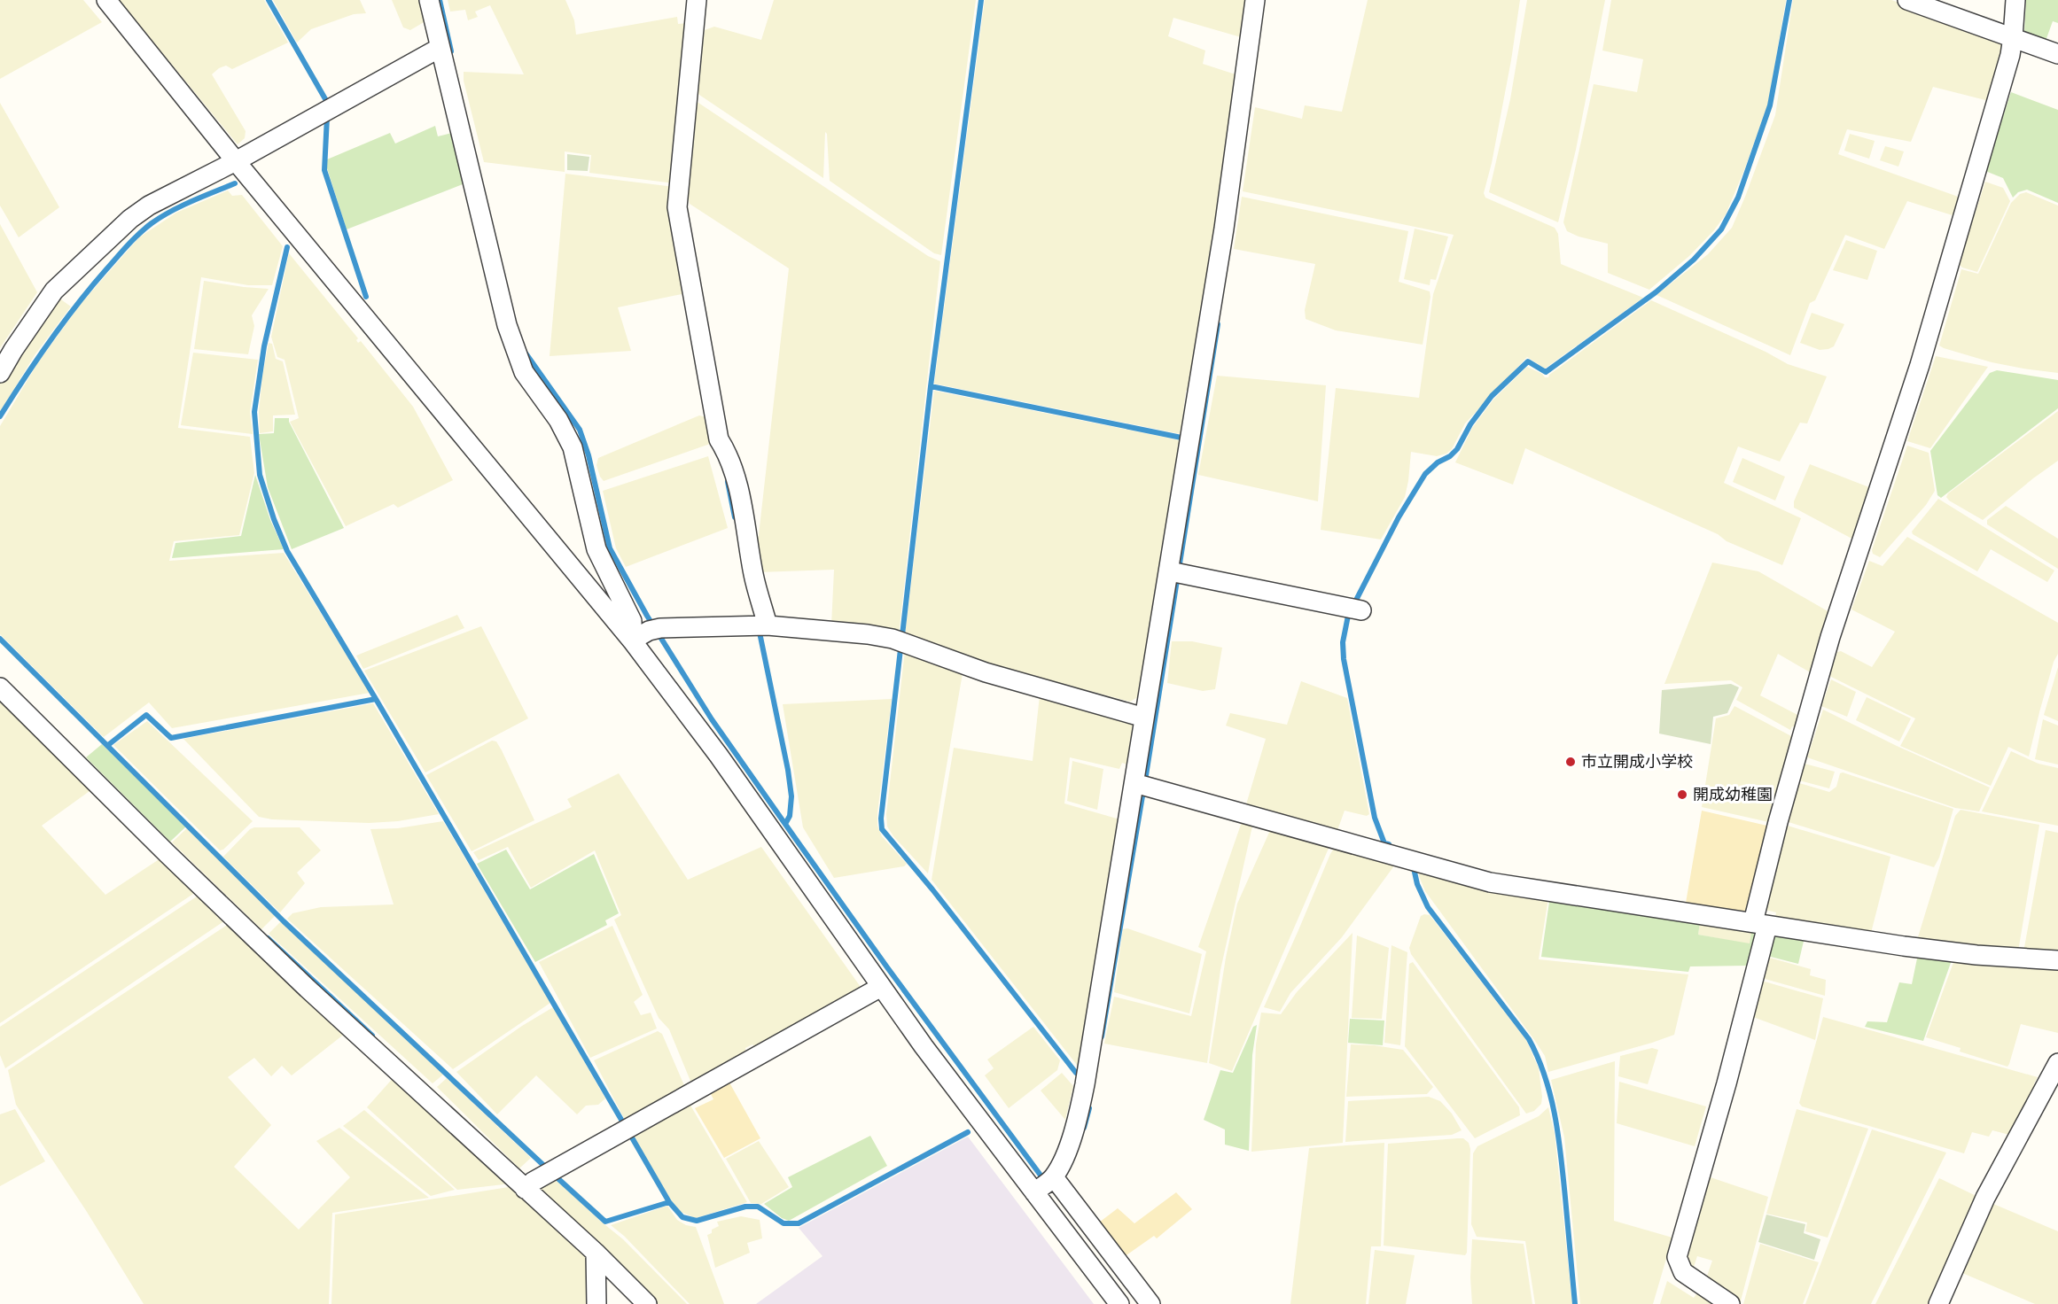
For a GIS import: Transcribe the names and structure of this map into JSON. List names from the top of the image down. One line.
{"places":["市立開成小学校","開成幼稚園"]}
